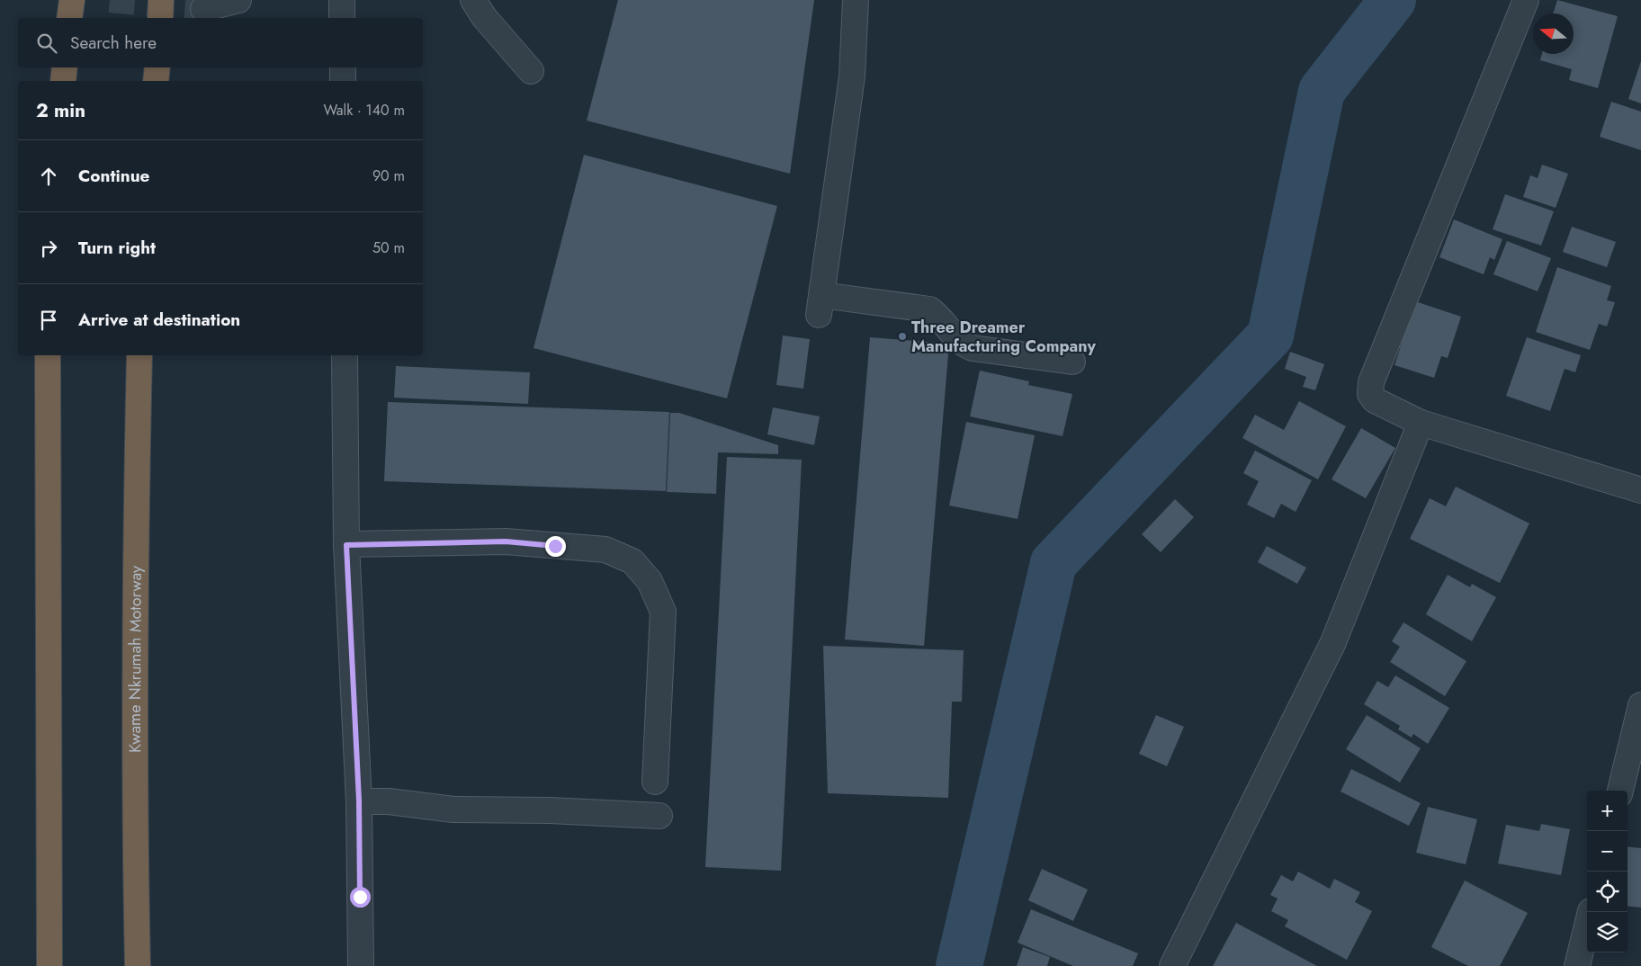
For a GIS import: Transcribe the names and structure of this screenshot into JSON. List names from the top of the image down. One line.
{"streets":{"highway":["Kwame Nkrumah Motorway"]},"places":["Three Dreamer Manufacturing Company"],"north":"left","page":{"search":"Search here","heading":["2 min","Walk · 140 m"],"list":[["Continue","90 m"],["Turn right","50 m"],"Arrive at destination"],"map_buttons":["+","−"]}}
